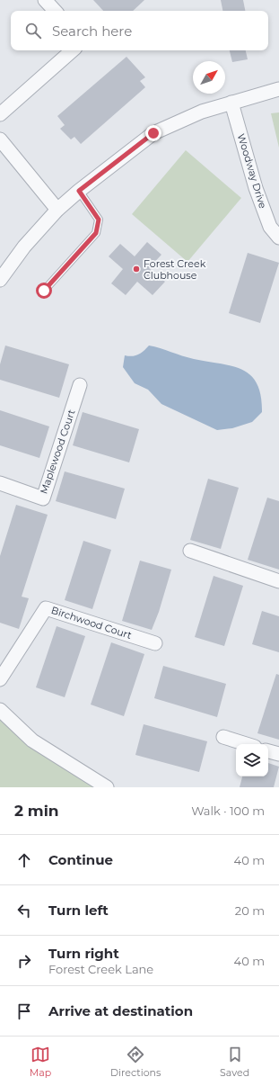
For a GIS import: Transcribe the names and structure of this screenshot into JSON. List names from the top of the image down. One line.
{"streets":{"street":["Woodway Drive","Maplewood Court","Birchwood Court"]},"places":["Forest Creek Clubhouse"],"north":"top right","page":{"search":"Search here","heading":["2 min","Walk · 100 m"],"list":[["Continue","40 m"],["Turn left","20 m"],["Turn right","Forest Creek Lane","40 m"],"Arrive at destination"],"nav":["Map","Directions","Saved"]}}
